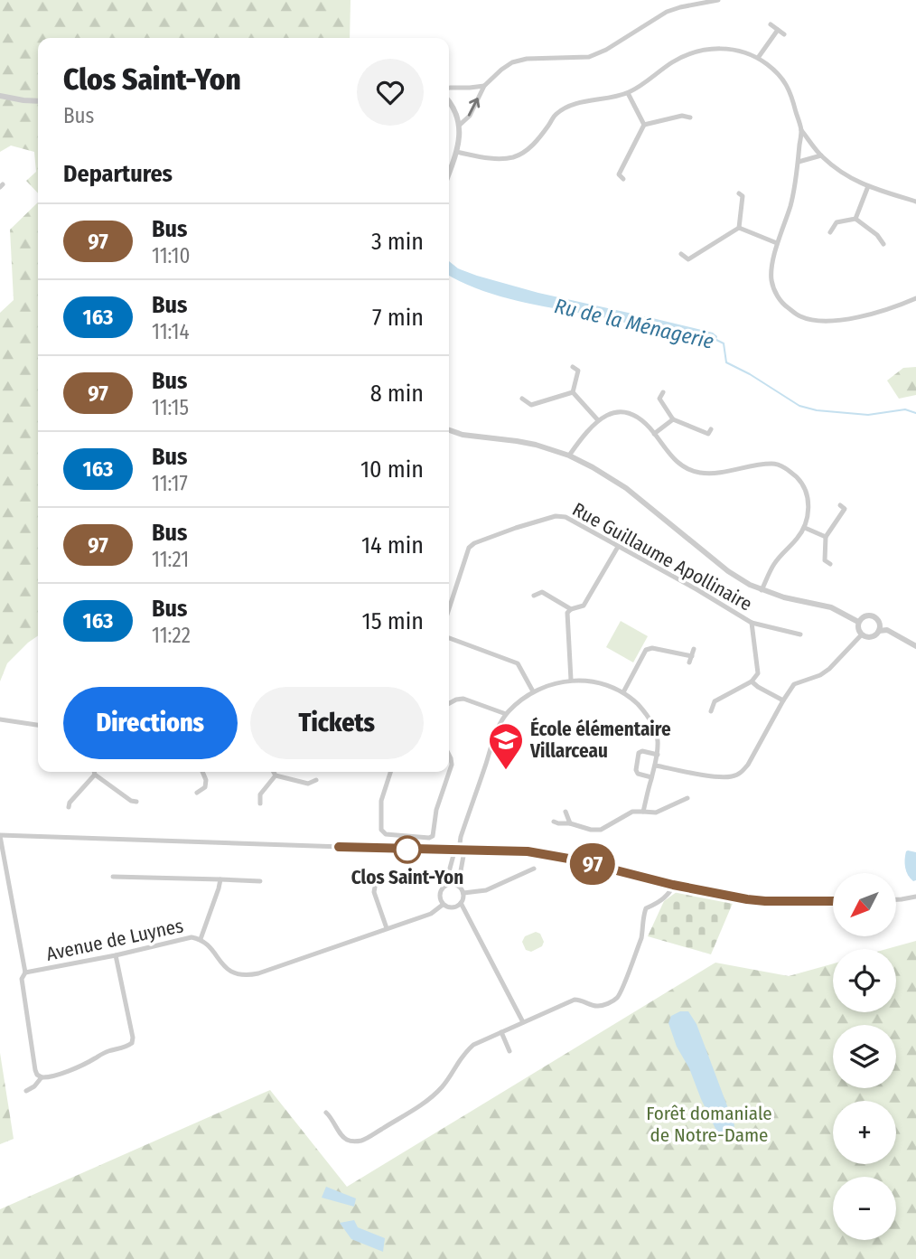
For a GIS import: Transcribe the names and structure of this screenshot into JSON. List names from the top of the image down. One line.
{"streets":{"street":["Rue Guillaume Apollinaire","Avenue de Luynes"]},"water":["Ru de la Ménagerie"],"parks":["Forêt domaniale de Notre-Dame"],"places":{"school or university":["École élémentaire Villarceau"],"other":["Clos Saint-Yon"]},"lines":["bus line 97"],"north":"bottom left","page":{"on_map":"97","heading":[["Clos Saint-Yon","Bus"],"Departures"],"list":[{"mark":"97","name":"Bus","note":"11:10","value":"3 min"},{"mark":"163","name":"Bus","note":"11:14","value":"7 min"},{"mark":"97","name":"Bus","note":"11:15","value":"8 min"},{"mark":"163","name":"Bus","note":"11:17","value":"10 min"},{"mark":"97","name":"Bus","note":"11:21","value":"14 min"},{"mark":"163","name":"Bus","note":"11:22","value":"15 min"}],"buttons":["Directions","Tickets"],"map_buttons":["+","−"]}}
